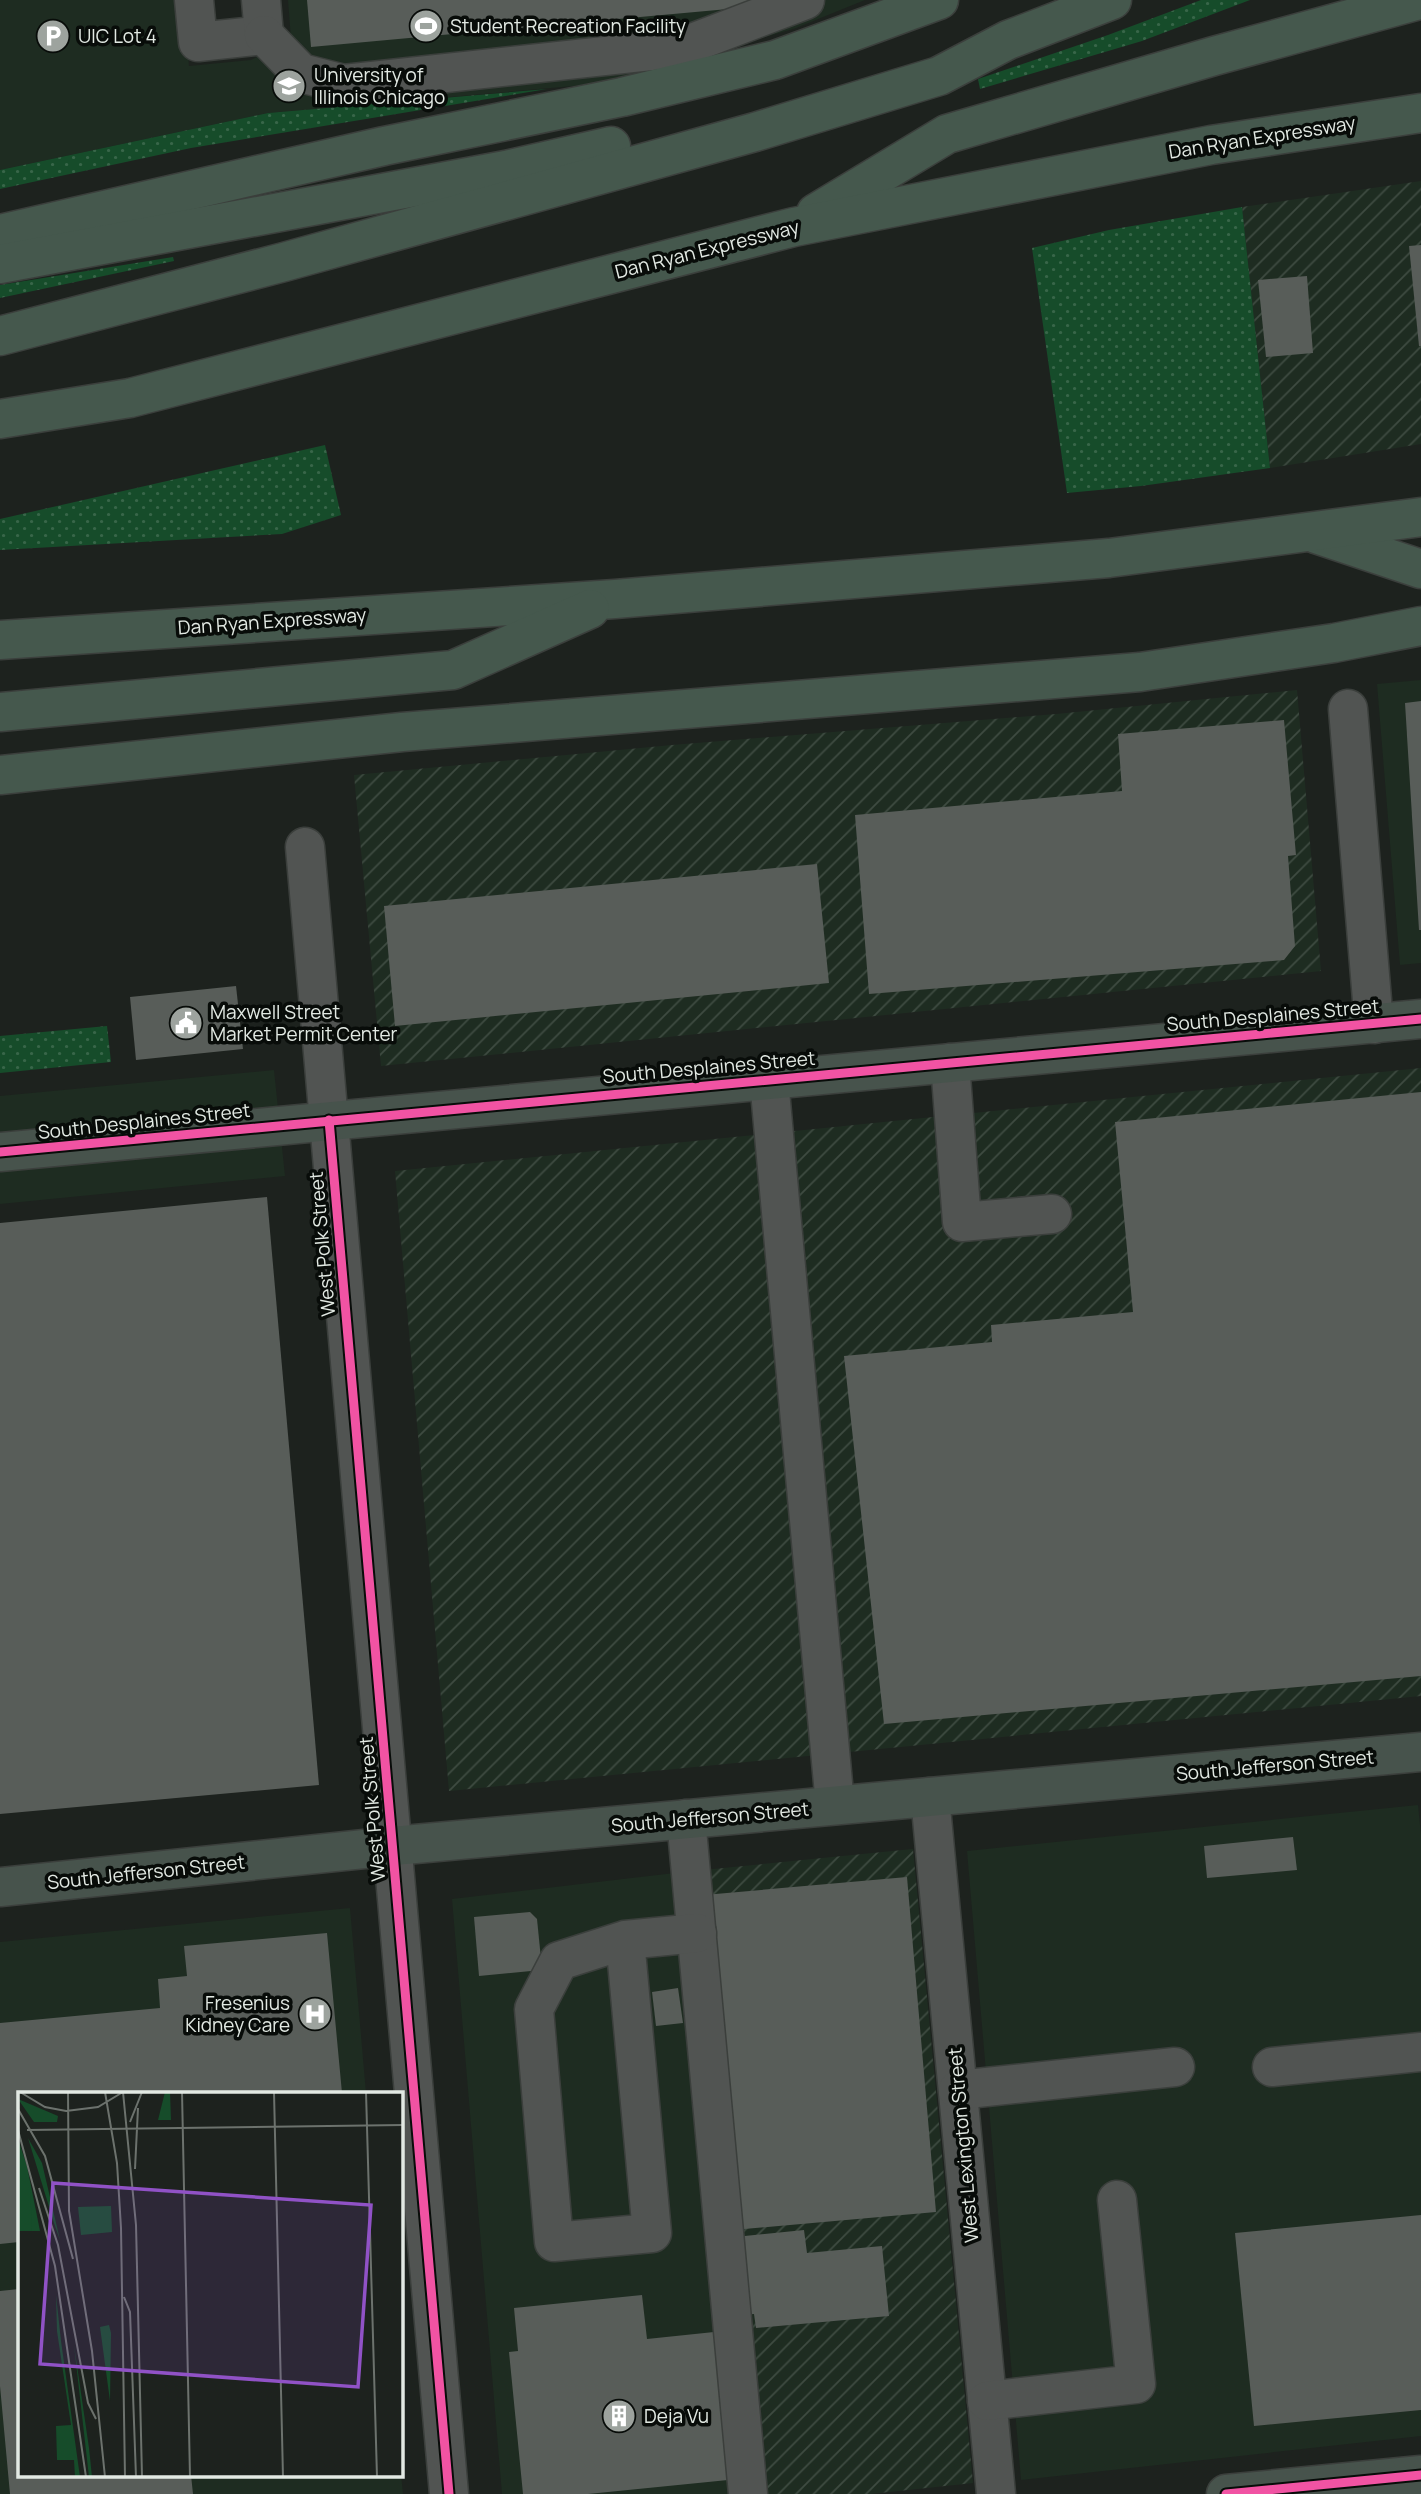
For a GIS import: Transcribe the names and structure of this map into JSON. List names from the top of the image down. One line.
{"streets":{"highway":["Dan Ryan Expressway"],"main road":["South Desplaines Street","South Jefferson Street"],"street":["West Polk Street","West Lexington Street"]},"crossings":[["South Desplaines Street","West Polk Street"],["West Polk Street","South Jefferson Street"],["South Jefferson Street","West Lexington Street"]],"places":{"sports":["Student Recreation Facility"],"parking":["UIC Lot 4"],"school or university":["University of Illinois Chicago"],"public building":["Maxwell Street Market Permit Center"],"hospital":["Fresenius Kidney Care"],"building":["Deja Vu"]}}
